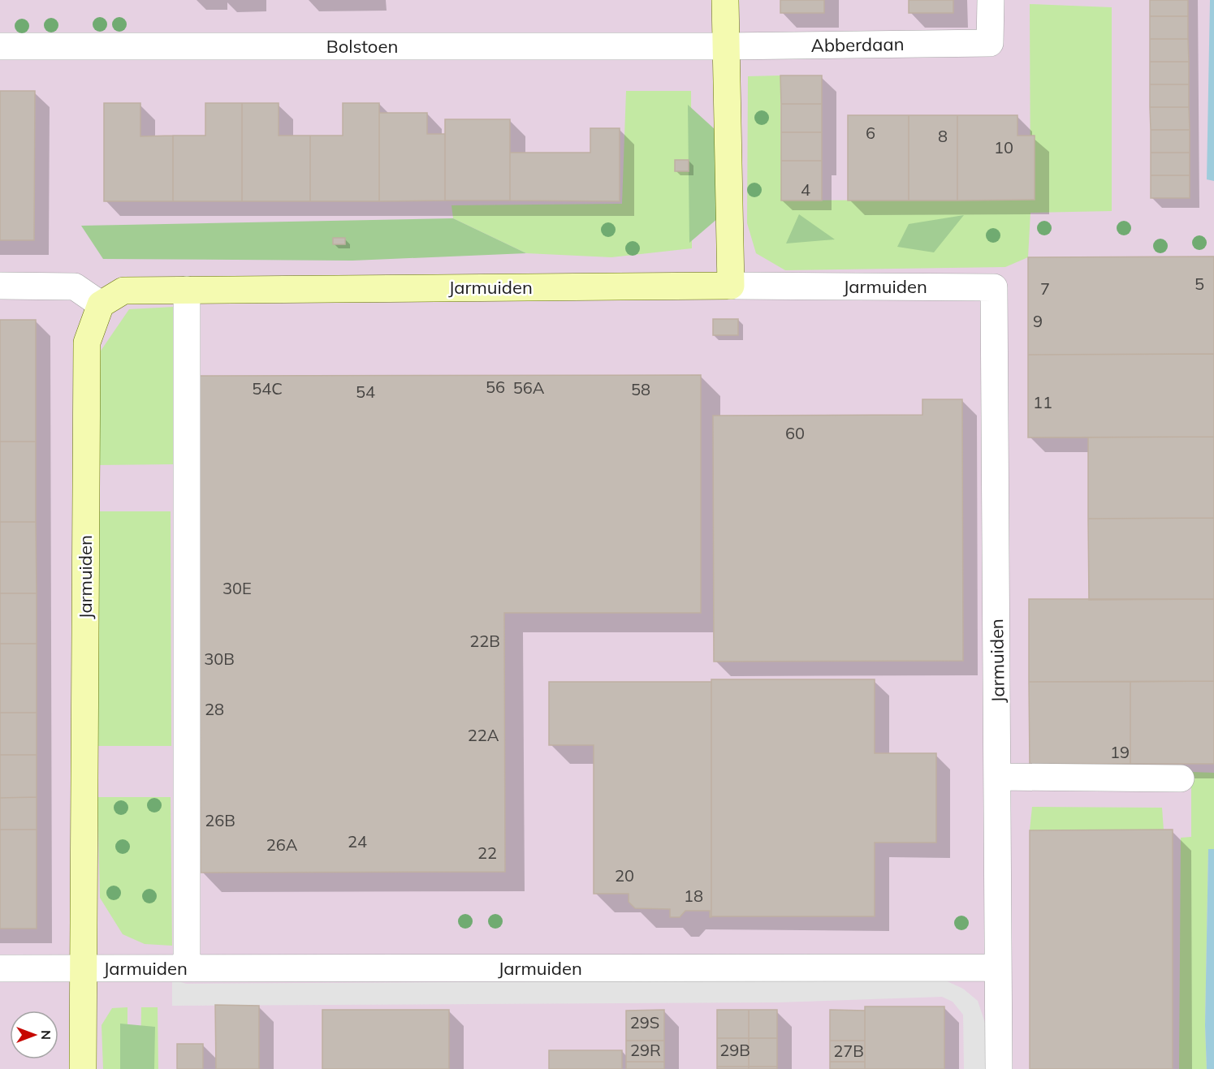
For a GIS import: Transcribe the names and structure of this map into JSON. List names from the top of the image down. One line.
{"streets":{"main road":["Jarmuiden"],"street":["Abberdaan","Bolstoen"]},"crossings":[["Abberdaan","Bolstoen"]],"house_numbers":["6","8","10","4","5","7","9","56","56A","54C","58","54","11","60","30E","22B","30B","28","22A","19","26B","24","26A","22","20","18","29S","29R","29B","27B"],"north":"right"}
